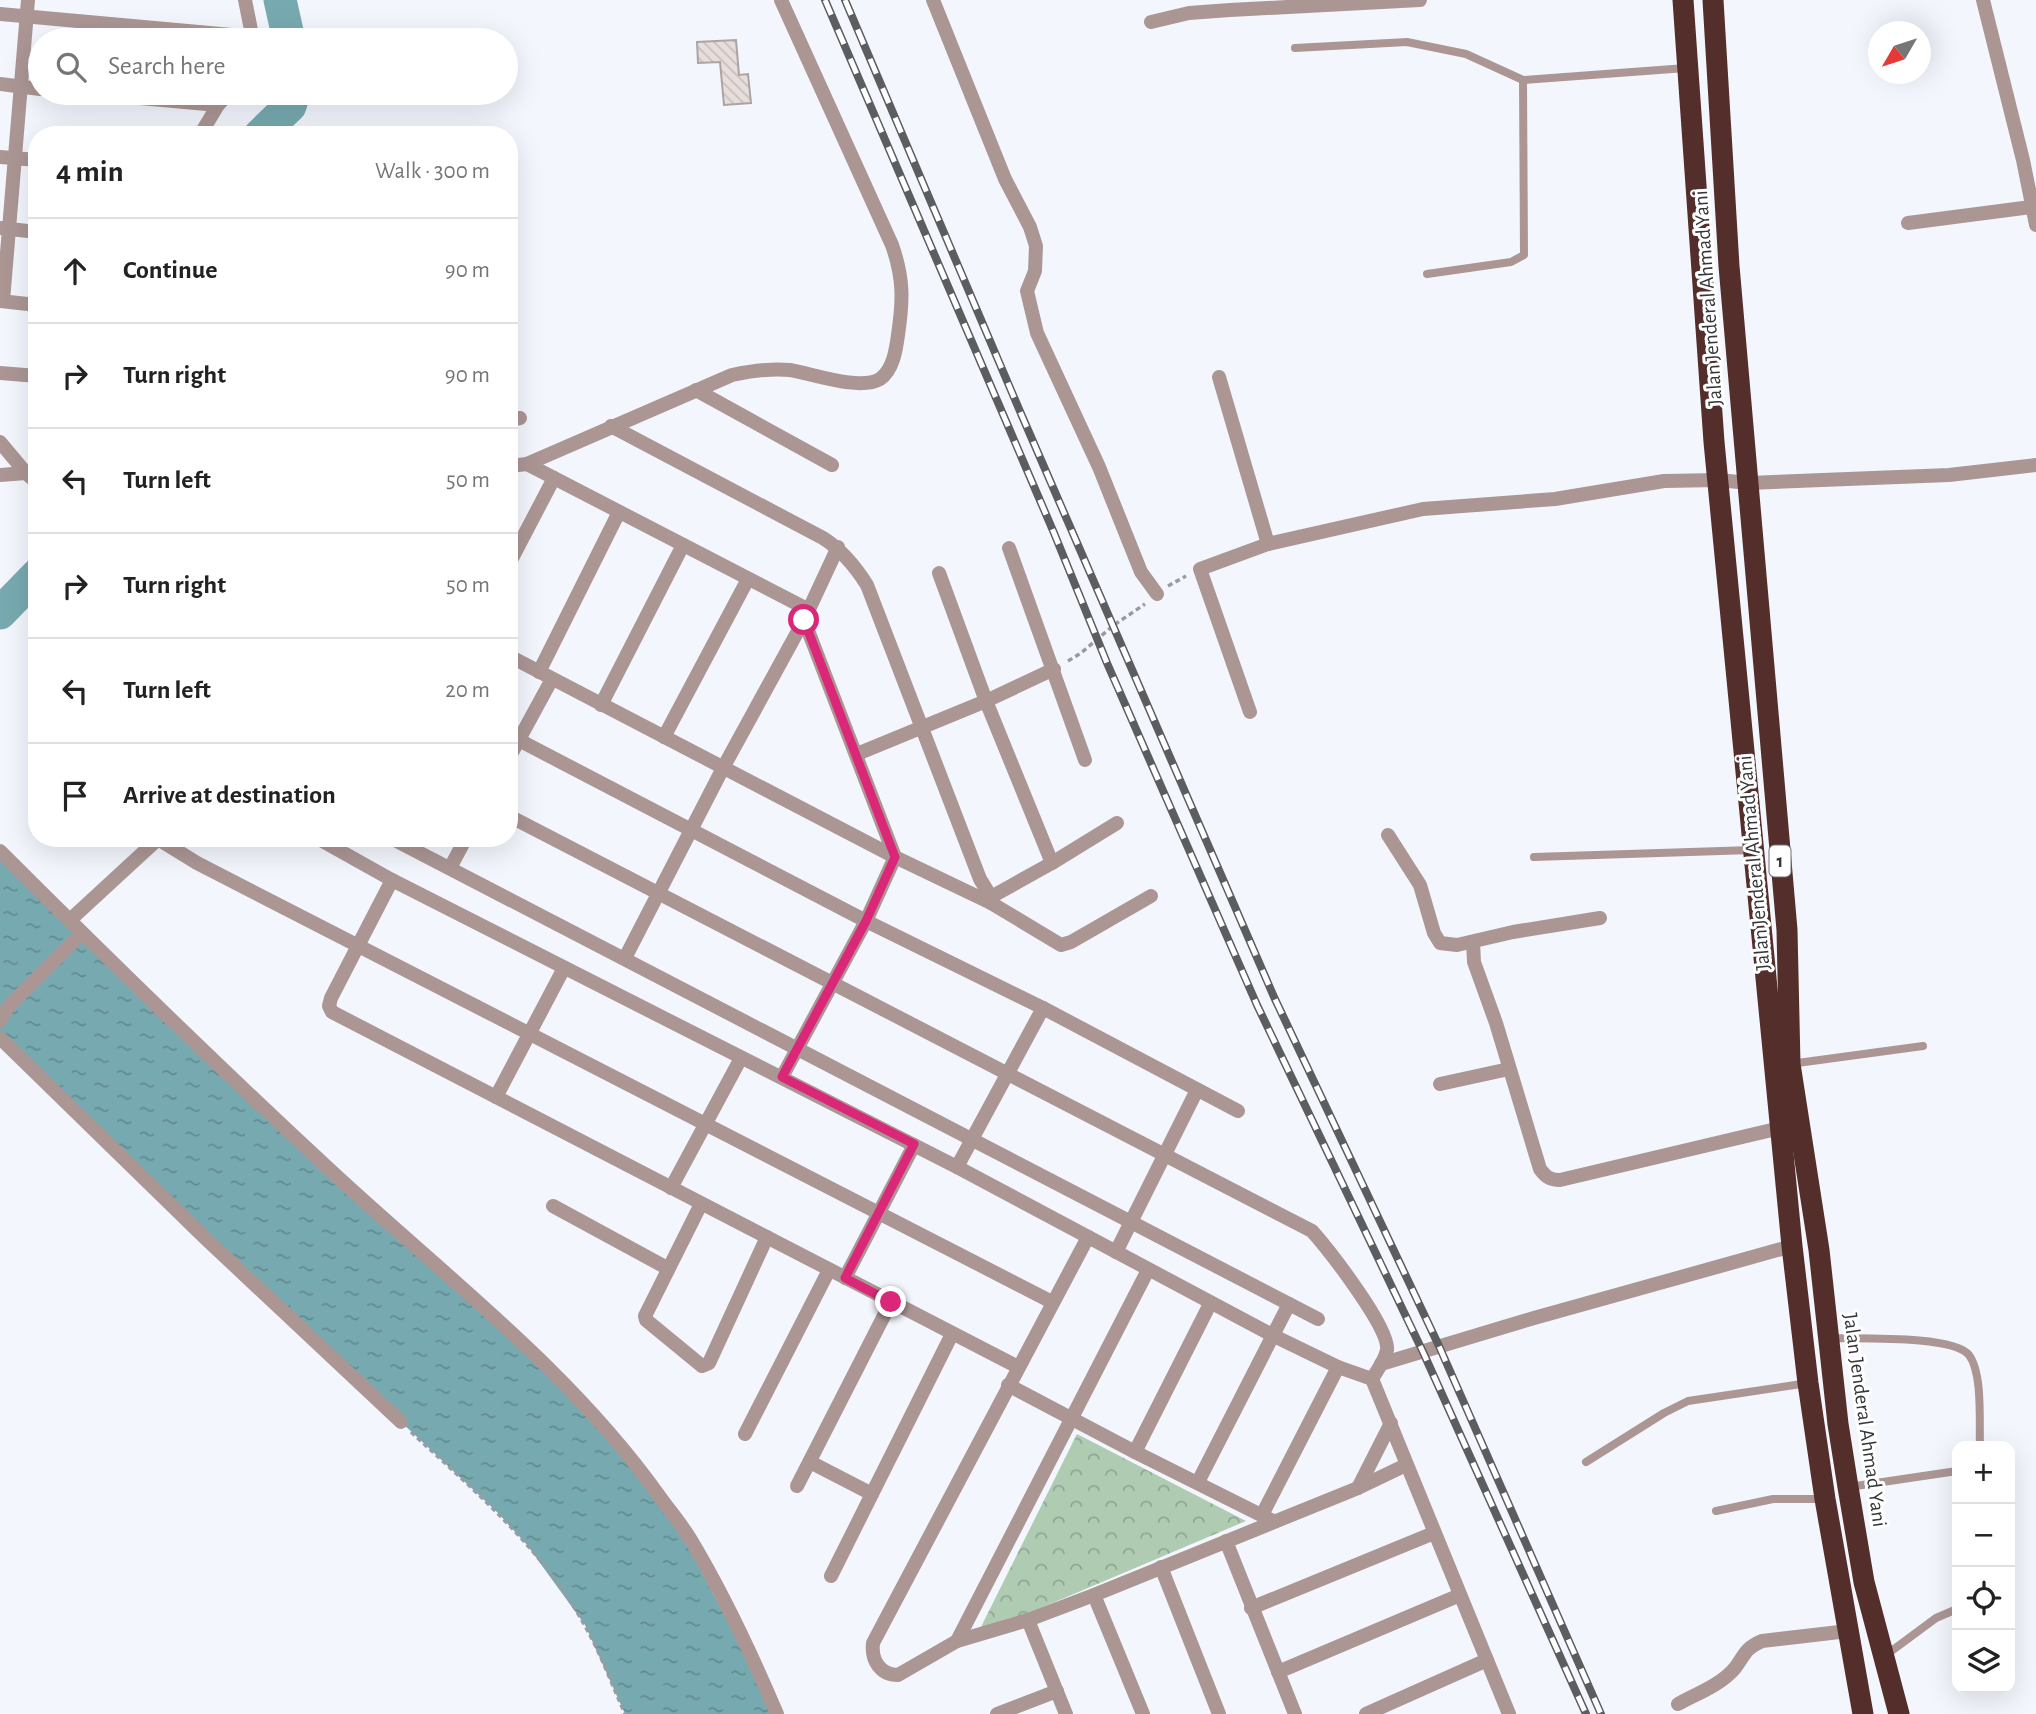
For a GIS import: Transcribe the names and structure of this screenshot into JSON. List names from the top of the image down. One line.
{"streets":{"highway":["Jalan Jenderal Ahmad Yani","1"]},"north":"bottom left","page":{"search":"Search here","heading":["4 min","Walk · 300 m"],"list":[["Continue","90 m"],["Turn right","90 m"],["Turn left","50 m"],["Turn right","50 m"],["Turn left","20 m"],"Arrive at destination"],"map_buttons":["+","−"]}}
